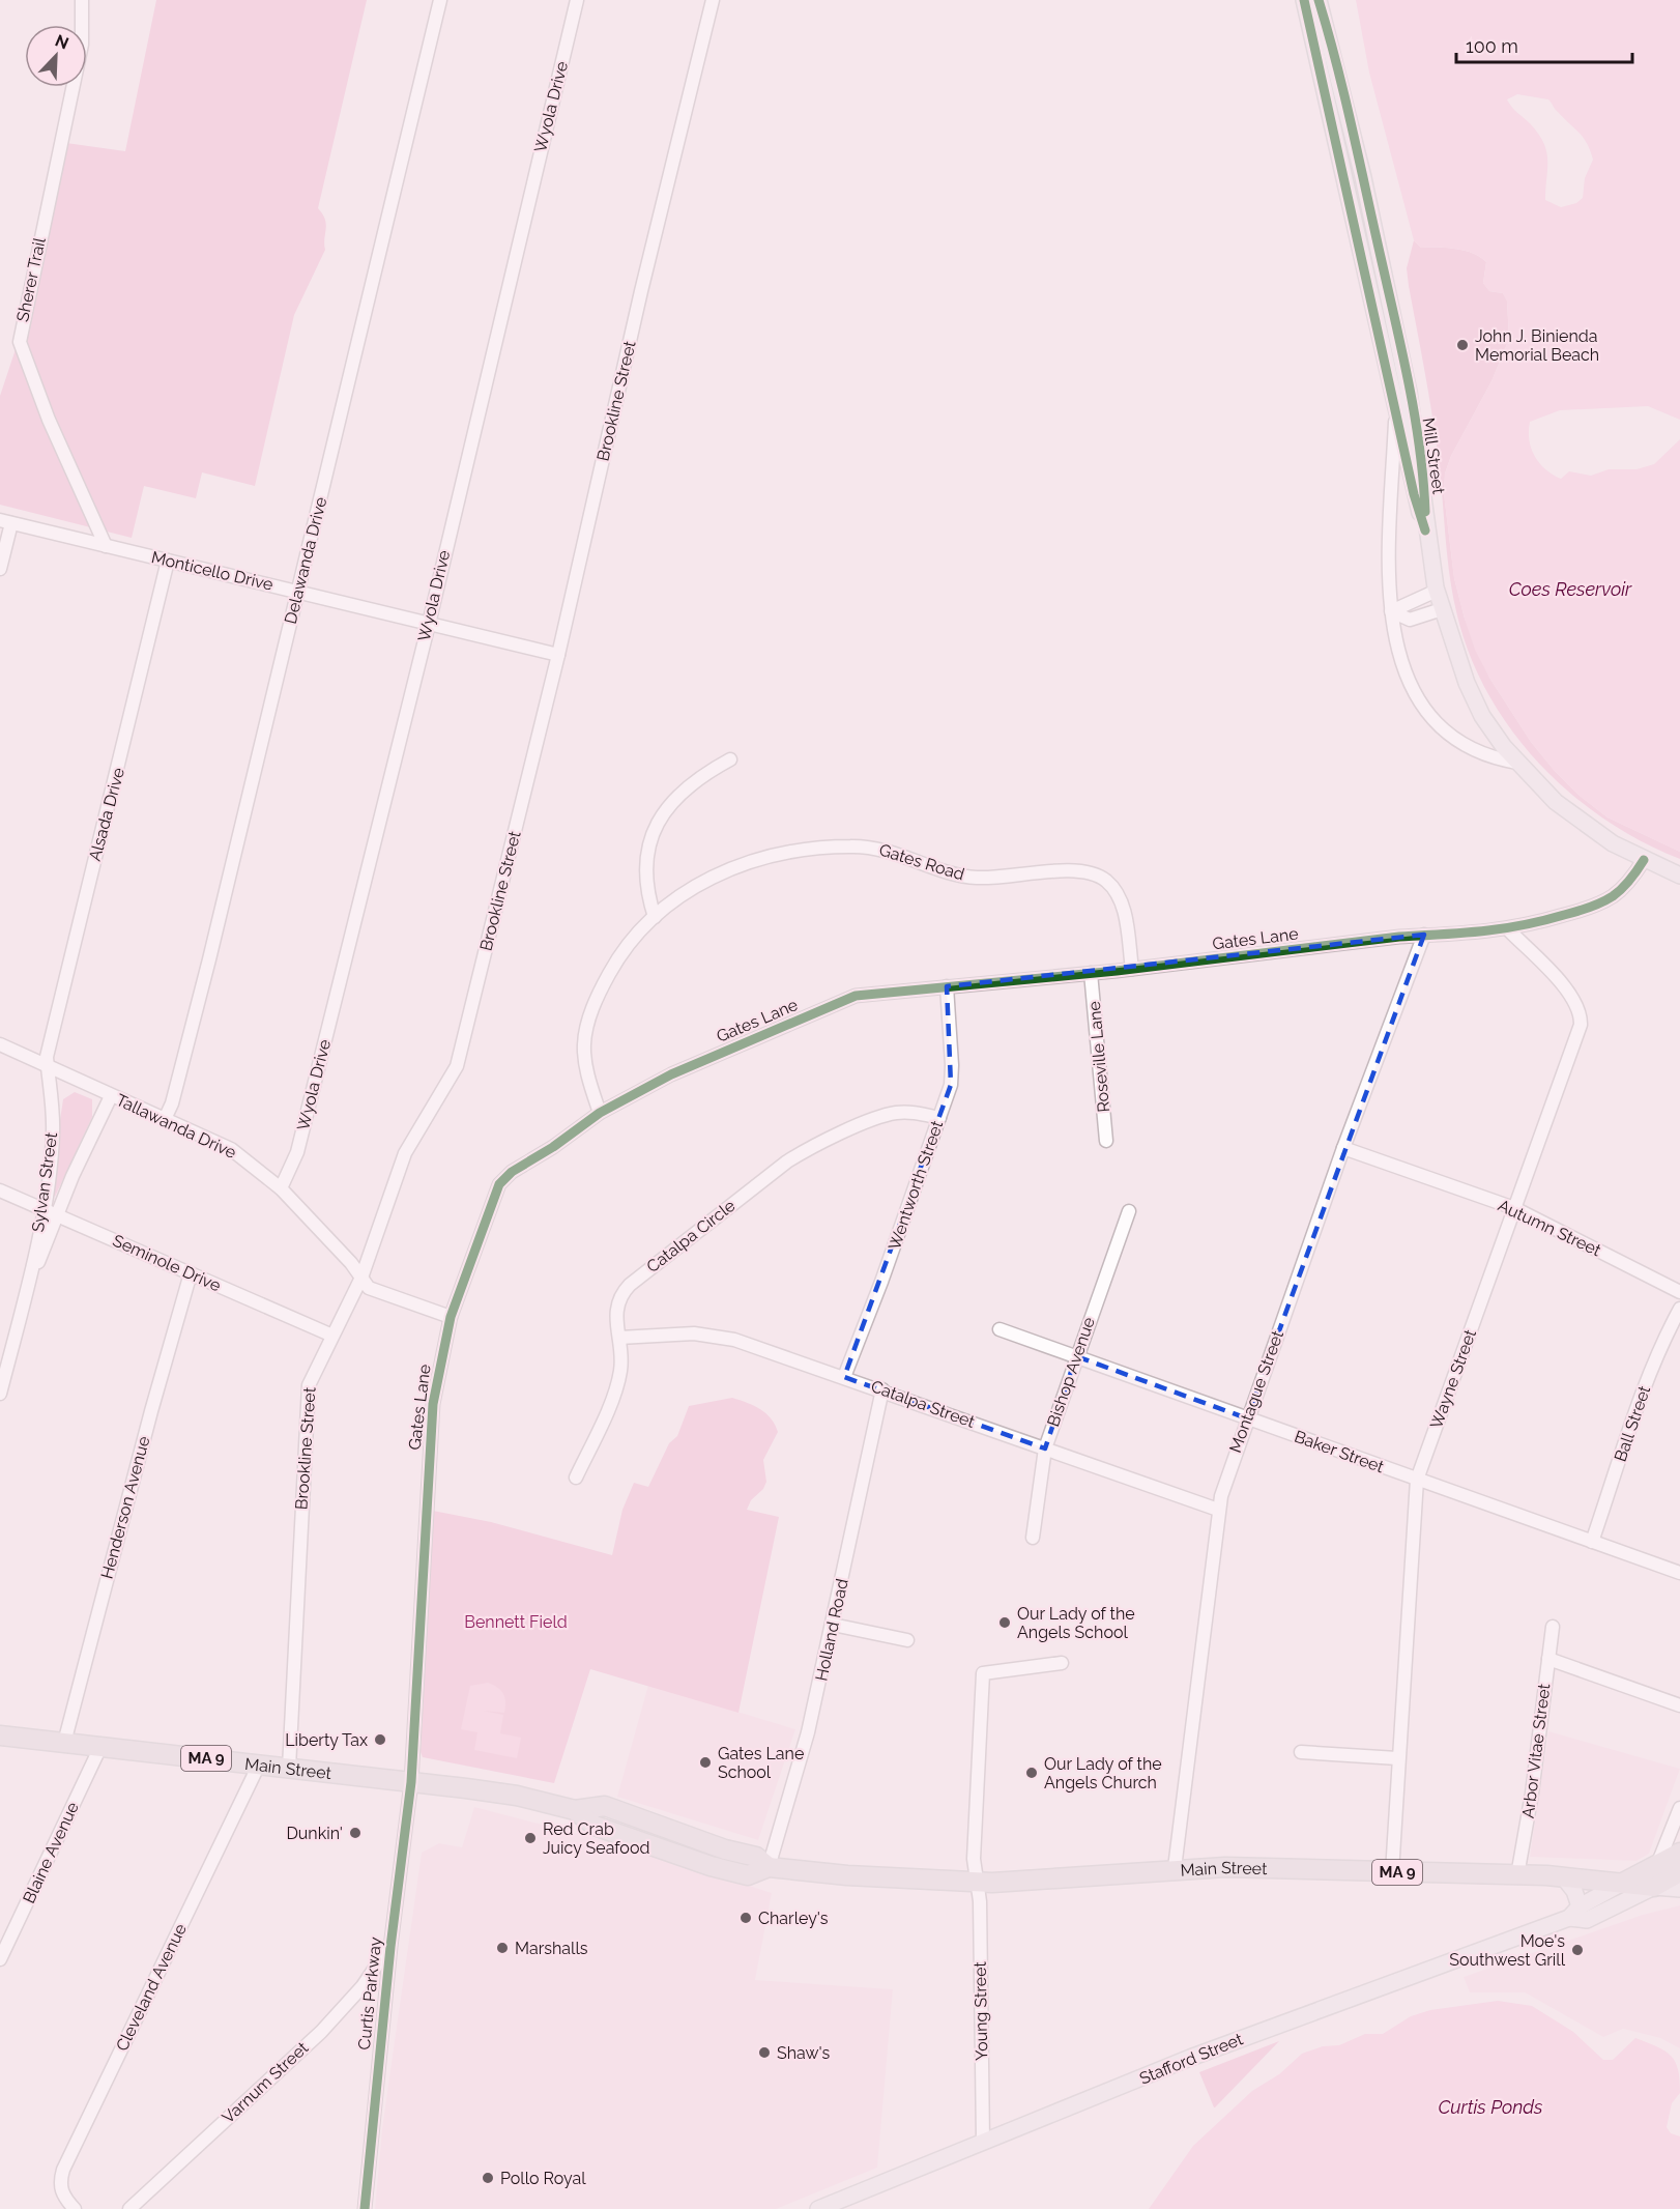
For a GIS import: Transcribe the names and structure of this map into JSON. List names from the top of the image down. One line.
{"streets":{"highway":["MA 9","Main Street"],"main road":["Mill Street","Stafford Street"],"street":["Wyola Drive","Sherer Trail","Brookline Street","Delawanda Drive","Monticello Drive","Alsada Drive","Gates Road","Gates Lane","Roseville Lane","Tallawanda Drive","Sylvan Street","Wentworth Street","Autumn Street","Catalpa Circle","Seminole Drive","Bishop Avenue","Wayne Street","Montague Street","Catalpa Street","Ball Street","Baker Street","Henderson Avenue","Holland Road","Arbor Vitae Street","Blaine Avenue","Cleveland Avenue","Curtis Parkway","Young Street","Varnum Street"]},"crossings":[["Wyola Drive","Monticello Drive"],["Wyola Drive","Tallawanda Drive"],["Sherer Trail","Monticello Drive"],["Brookline Street","Monticello Drive"],["Brookline Street","Tallawanda Drive"],["Brookline Street","Seminole Drive"],["Brookline Street","Main Street"],["Mill Street","Gates Lane"],["Delawanda Drive","Monticello Drive"],["Delawanda Drive","Tallawanda Drive"],["Monticello Drive","Alsada Drive"],["Alsada Drive","Tallawanda Drive"],["Alsada Drive","Sylvan Street"],["Gates Road","Gates Lane"],["Gates Lane","Roseville Lane"],["Gates Lane","Tallawanda Drive"],["Gates Lane","Wentworth Street"],["Gates Lane","Wayne Street"],["Gates Lane","Montague Street"],["Gates Lane","Main Street"],["Gates Lane","Curtis Parkway"],["Tallawanda Drive","Sylvan Street"],["Sylvan Street","Seminole Drive"],["Wentworth Street","Catalpa Circle"],["Wentworth Street","Catalpa Street"],["Autumn Street","Wayne Street"],["Autumn Street","Montague Street"],["Catalpa Circle","Catalpa Street"],["Seminole Drive","Henderson Avenue"],["Bishop Avenue","Catalpa Street"],["Bishop Avenue","Baker Street"],["Wayne Street","Baker Street"],["Wayne Street","Main Street"],["Montague Street","Catalpa Street"],["Montague Street","Baker Street"],["Montague Street","Main Street"],["Catalpa Street","Holland Road"],["Ball Street","Baker Street"],["Henderson Avenue","Main Street"],["Holland Road","Main Street"],["Arbor Vitae Street","Main Street"],["Main Street","Blaine Avenue"],["Main Street","Cleveland Avenue"],["Main Street","Curtis Parkway"],["Main Street","Young Street"],["Main Street","Stafford Street"],["Curtis Parkway","Varnum Street"],["Young Street","Stafford Street"]],"water":["Coes Reservoir","Curtis Ponds"],"parks":["Bennett Field"],"places":["John J. Binienda Memorial Beach","Our Lady of the Angels School","Liberty Tax","Gates Lane School","Our Lady of the Angels Church","Dunkin'","Red Crab Juicy Seafood","Charley's","Marshalls","Moe's Southwest Grill","Shaw's","Pollo Royal"],"scale_bar":"100 m","north":"top right"}
